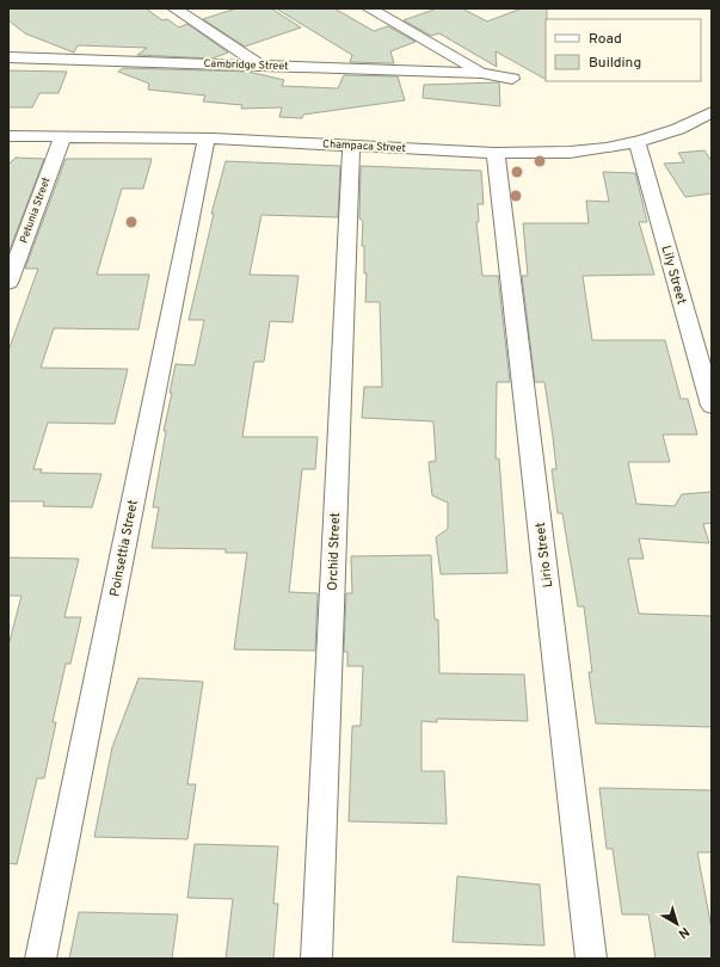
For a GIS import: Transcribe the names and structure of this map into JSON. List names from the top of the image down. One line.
{"streets":{"street":["Cambridge Street","Champaca Street","Petunia Street","Lily Street","Poinsettia Street","Orchid Street","Lirio Street"]},"crossings":[["Champaca Street","Petunia Street"],["Champaca Street","Lily Street"],["Champaca Street","Poinsettia Street"],["Champaca Street","Orchid Street"],["Champaca Street","Lirio Street"]],"legend":["Road","Building"],"north":"bottom right"}
